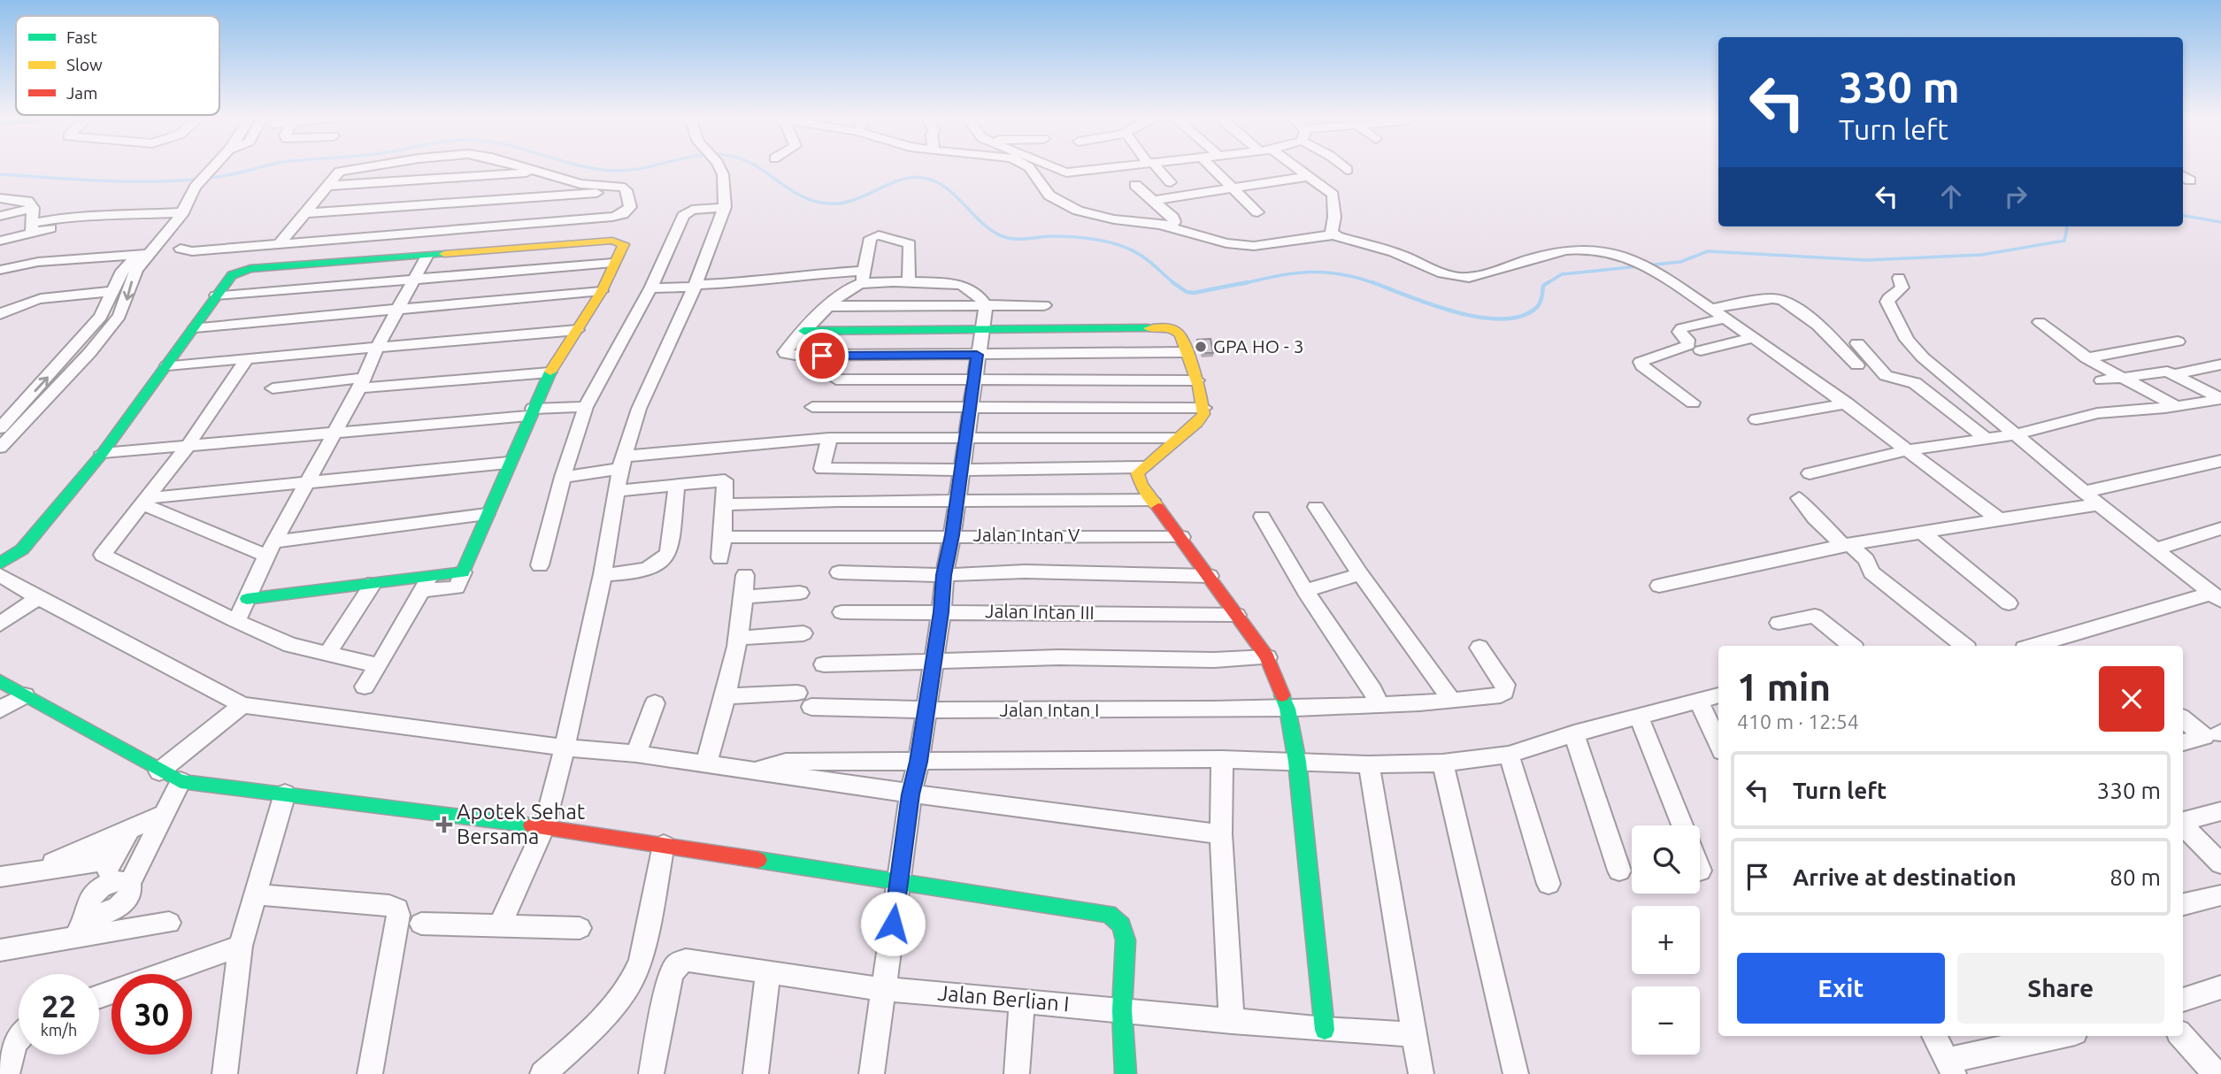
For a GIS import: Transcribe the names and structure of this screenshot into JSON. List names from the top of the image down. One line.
{"streets":{"street":["Jalan Intan V","Jalan Intan III","Jalan Intan I","Jalan Berlian I"]},"places":{"other":["GPA HO - 3"],"health":["Apotek Sehat Bersama"]},"legend":["Fast","Slow","Jam"],"page":{"turn":["330 m","Turn left"],"heading":["1 min","410 m · 12:54"],"list":[{"name":"Turn left","value":"330 m"},{"name":"Arrive at destination","value":"80 m"}],"map_buttons":["+","−"],"buttons":["Exit","Share"],"speed":"22 km/h","limit":"30"}}
